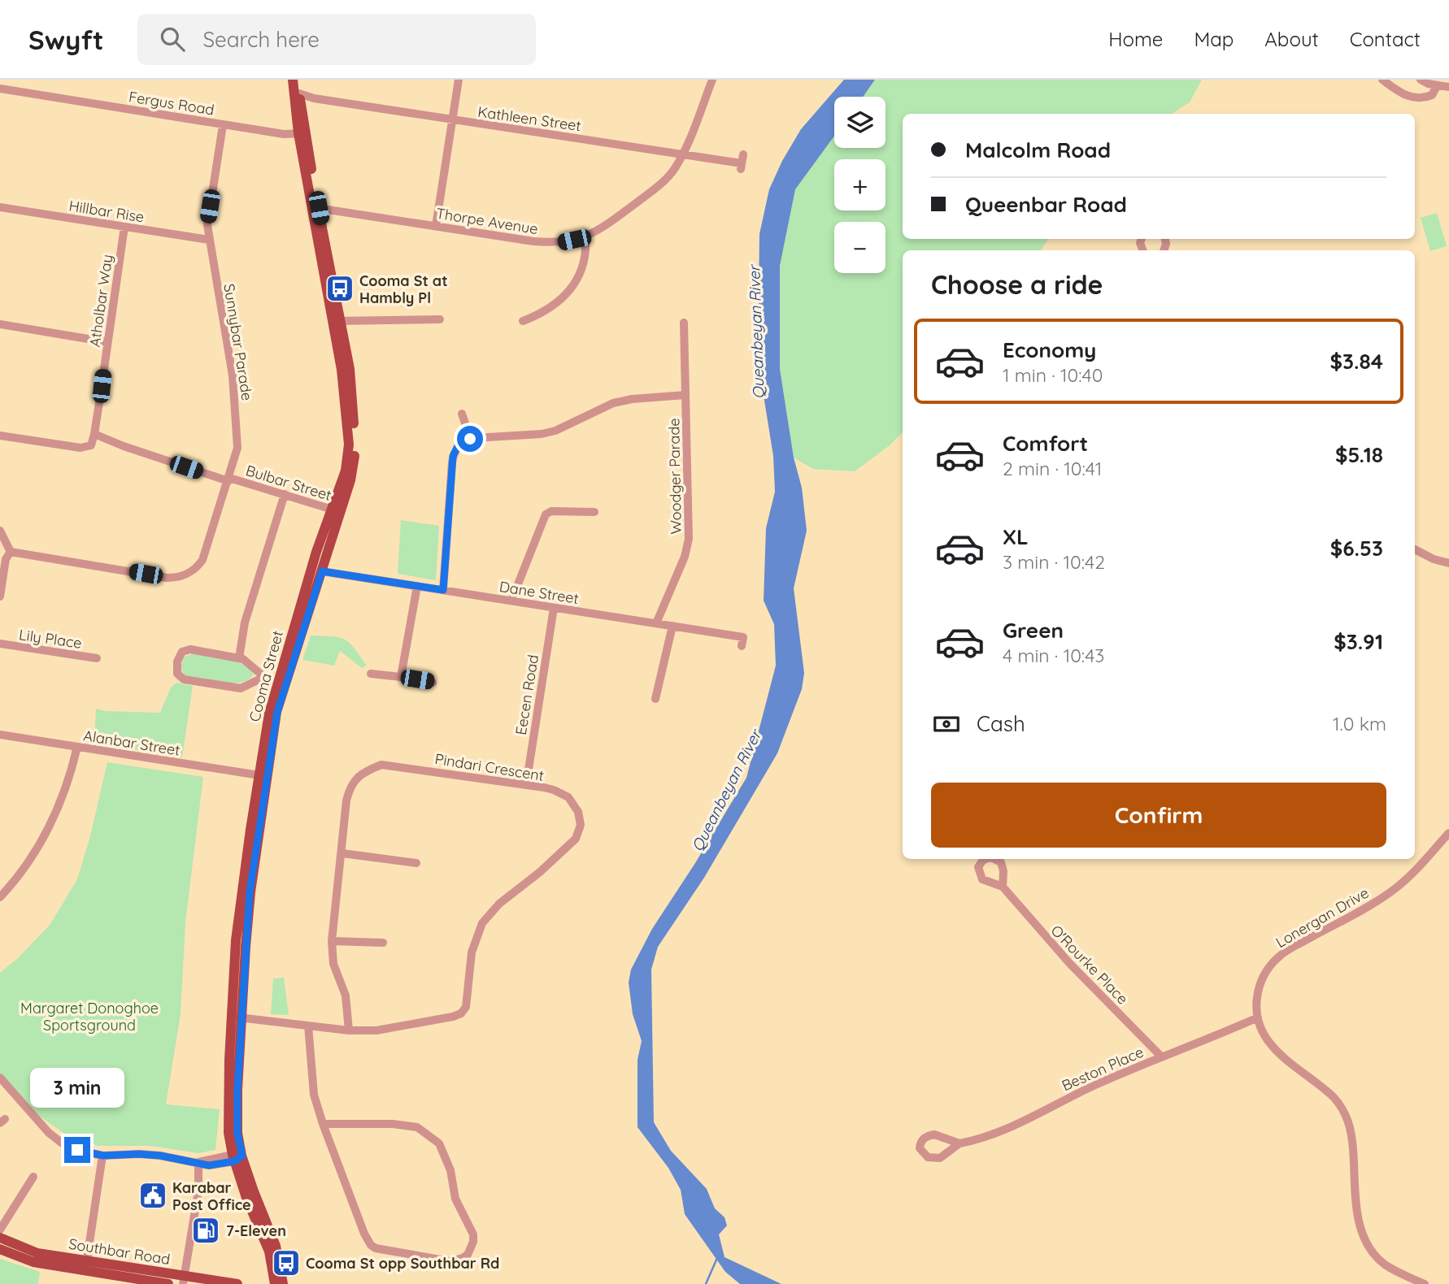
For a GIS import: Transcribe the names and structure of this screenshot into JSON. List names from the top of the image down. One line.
{"streets":{"main road":["Cooma Street","Southbar Road"],"street":["Fergus Road","Kathleen Street","Hillbar Rise","Thorpe Avenue","Atholbar Way","Sunnybar Parade","Woodger Parade","Bulbar Street","Dane Street","Lily Place","Eecen Road","Alanbar Street","Pindari Crescent","Lonergan Drive","O'Rourke Place","Beston Place"]},"crossings":[["Fergus Road","Sunnybar Parade"],["Fergus Road","Cooma Street"],["Kathleen Street","Thorpe Avenue"],["Kathleen Street","Cooma Street"],["Hillbar Rise","Atholbar Way"],["Hillbar Rise","Sunnybar Parade"],["Thorpe Avenue","Cooma Street"],["Atholbar Way","Bulbar Street"],["Sunnybar Parade","Bulbar Street"],["Woodger Parade","Dane Street"],["Bulbar Street","Cooma Street"],["Dane Street","Cooma Street"],["Dane Street","Eecen Road"],["Cooma Street","Alanbar Street"],["Cooma Street","Pindari Crescent"],["Eecen Road","Pindari Crescent"],["Lonergan Drive","Beston Place"],["O'Rourke Place","Beston Place"]],"water":["Queanbeyan River"],"parks":["Margaret Donoghoe Sportsground"],"places":{"bus stop":["Cooma St at Hambly Pl","Cooma St opp Southbar Rd"],"public building":["Karabar Post Office"],"fuel station":["7-Eleven"]},"page":{"header":"Swyft","search":"Search here","nav":["Home","Map","About","Contact"],"map_buttons":["+","−"],"banner":["Malcolm Road","Queenbar Road"],"heading":"Choose a ride","list":[{"name":"Economy","note":"1 min · 10:40","value":"$3.84"},{"name":"Comfort","note":"2 min · 10:41","value":"$5.18"},{"name":"XL","note":"3 min · 10:42","value":"$6.53"},{"name":"Green","note":"4 min · 10:43","value":"$3.91"}],"pay":["Cash","1.0 km"],"buttons":"Confirm","bubble":"3 min"}}
